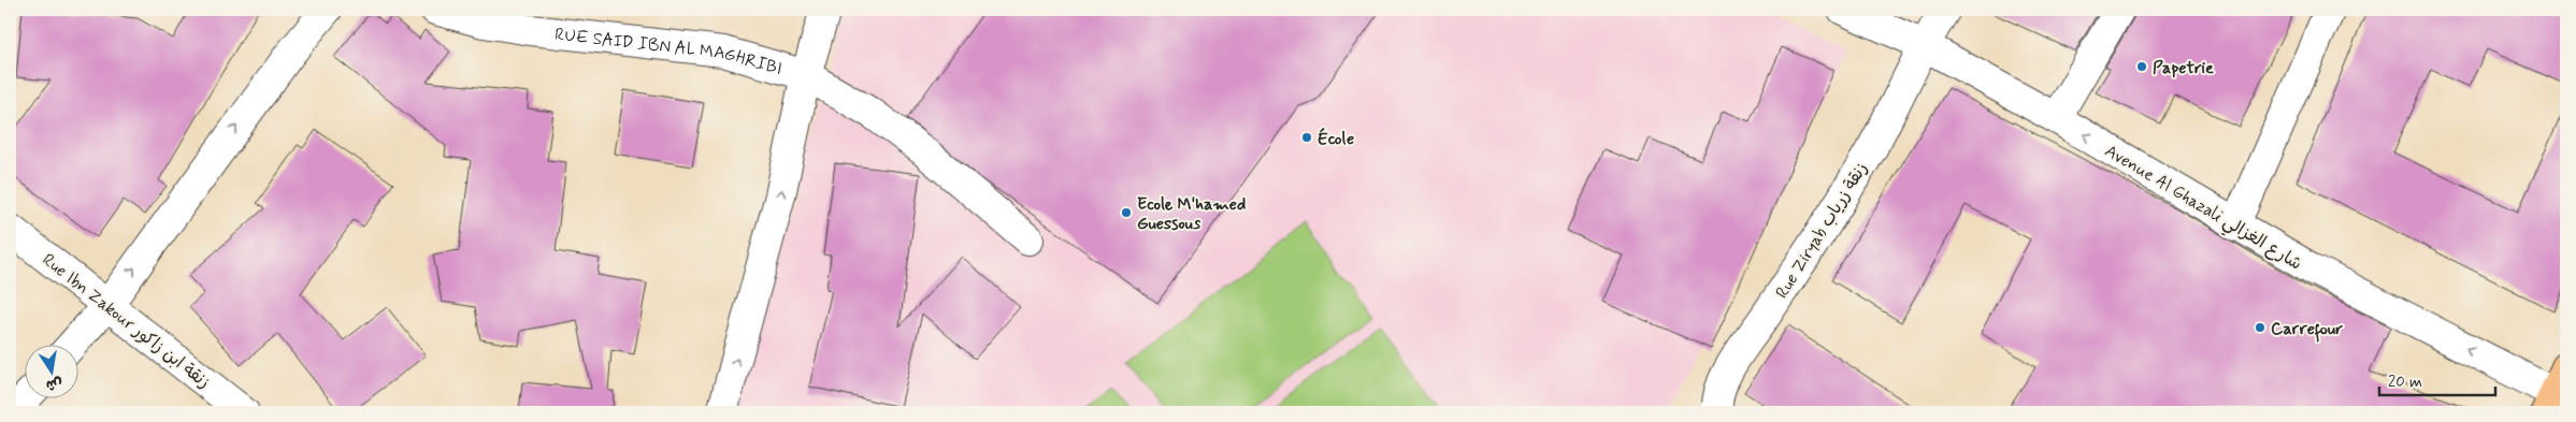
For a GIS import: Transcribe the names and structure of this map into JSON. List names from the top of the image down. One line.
{"streets":{"street":["RUE SAID IBN AL MAGHRIBI","Avenue Al Ghazali شارع الغزالي","Rue Ziryab زنقة زرياب","Rue Ibn Zakour زنقة ابن زاكور"]},"crossings":[["Avenue Al Ghazali شارع الغزالي","Rue Ziryab زنقة زرياب"]],"one_way":["Avenue Al Ghazali شارع الغزالي"],"places":["Papetrie","École","Ecole M'hamed Guessous","Carrefour"],"scale_bar":"20 m","north":"bottom"}
